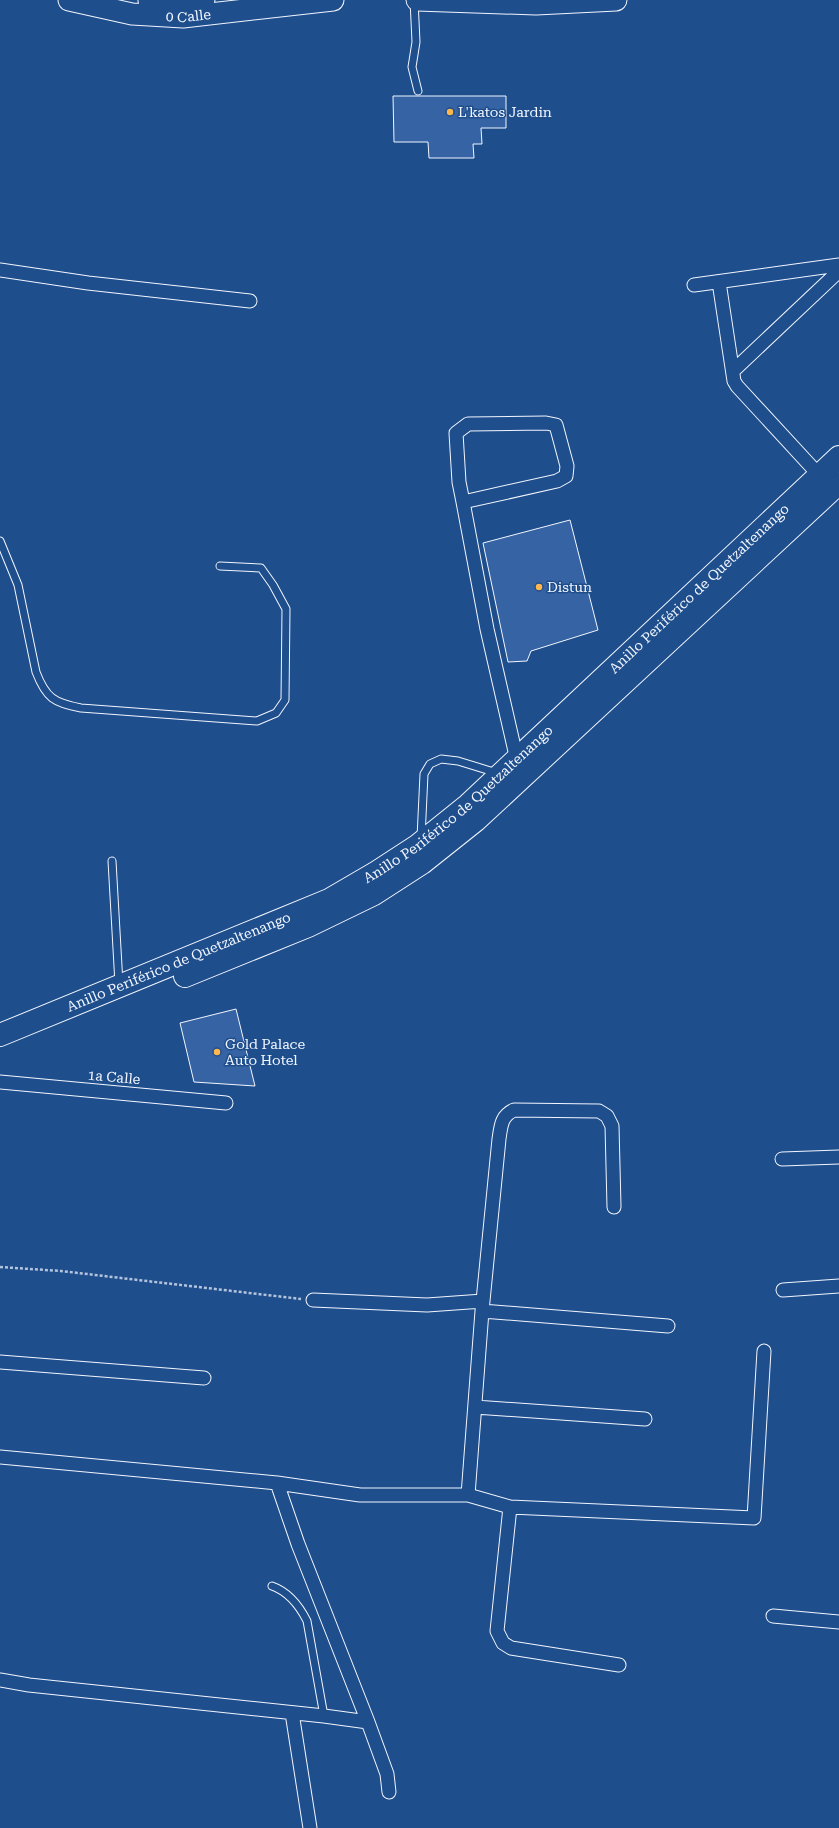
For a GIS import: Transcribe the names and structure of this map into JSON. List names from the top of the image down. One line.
{"streets":{"highway":["Anillo Periférico de Quetzaltenango"],"main road":["0 Calle"],"street":["1a Calle"]},"places":["L'katos Jardin","Distun","Gold Palace Auto Hotel"]}
